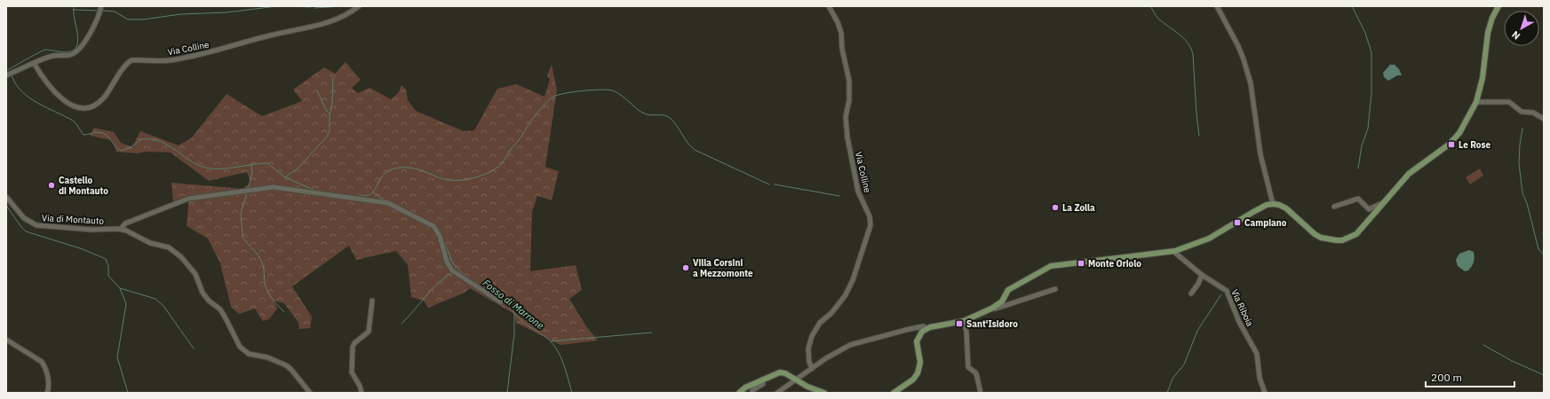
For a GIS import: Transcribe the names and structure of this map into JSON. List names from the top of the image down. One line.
{"streets":{"street":["Via Colline","Via di Montauto","Via Riboia"]},"water":["Fosso di Marrone"],"places":{"transit":["Le Rose","Campiano","Monte Oriolo","Sant'Isidoro"],"other":["Castello di Montauto","La Zolla","Villa Corsini a Mezzomonte"]},"scale_bar":"200 m","north":"bottom left"}
